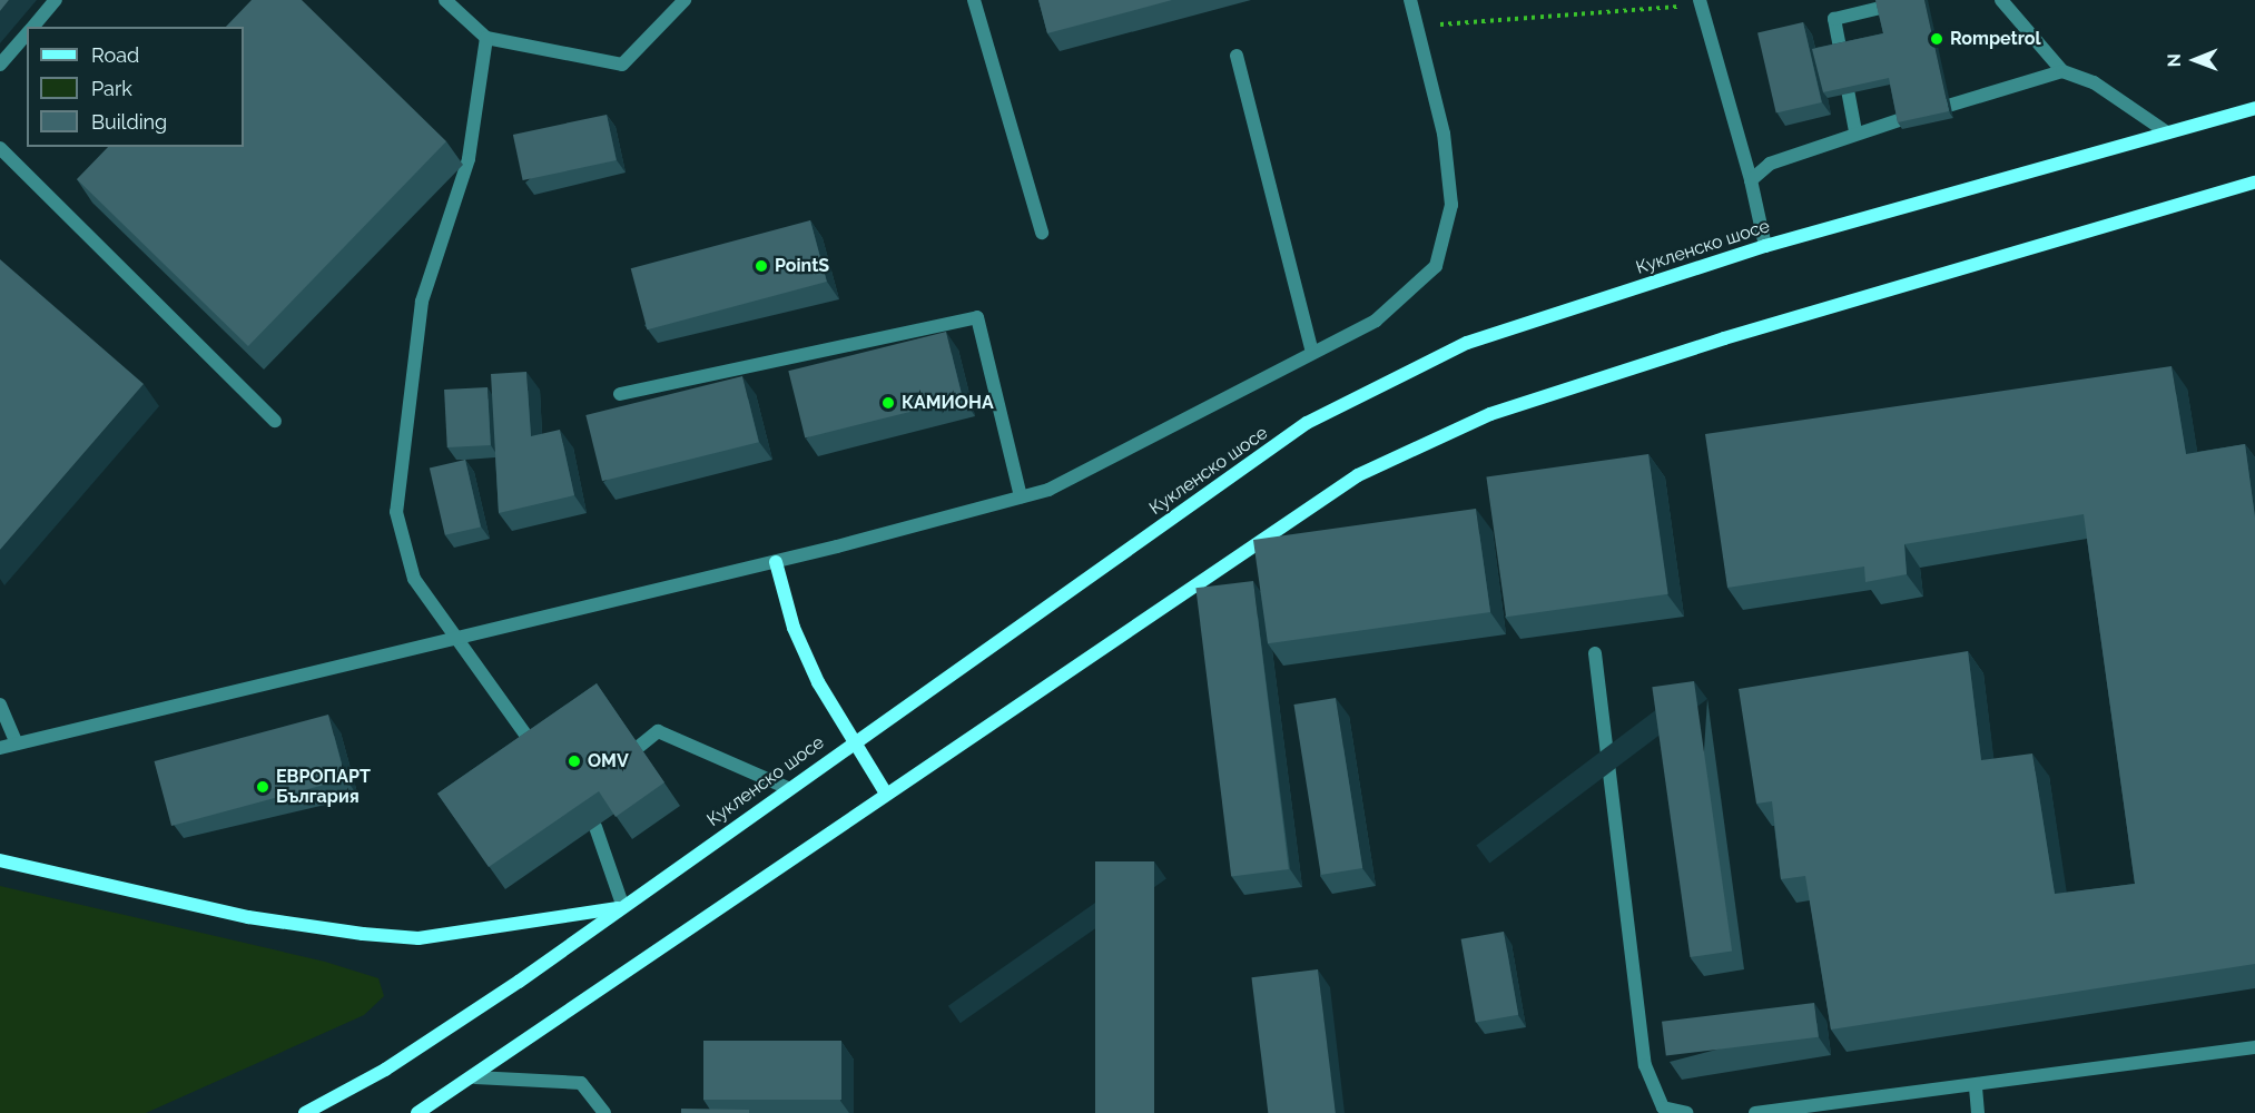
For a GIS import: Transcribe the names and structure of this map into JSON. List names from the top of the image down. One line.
{"streets":{"main road":["Кукленско шосе"]},"places":["Rompetrol","PointS","КАМИОНА","OMV","ЕВРОПАРТ България"],"legend":["Road","Park","Building"],"north":"left"}
